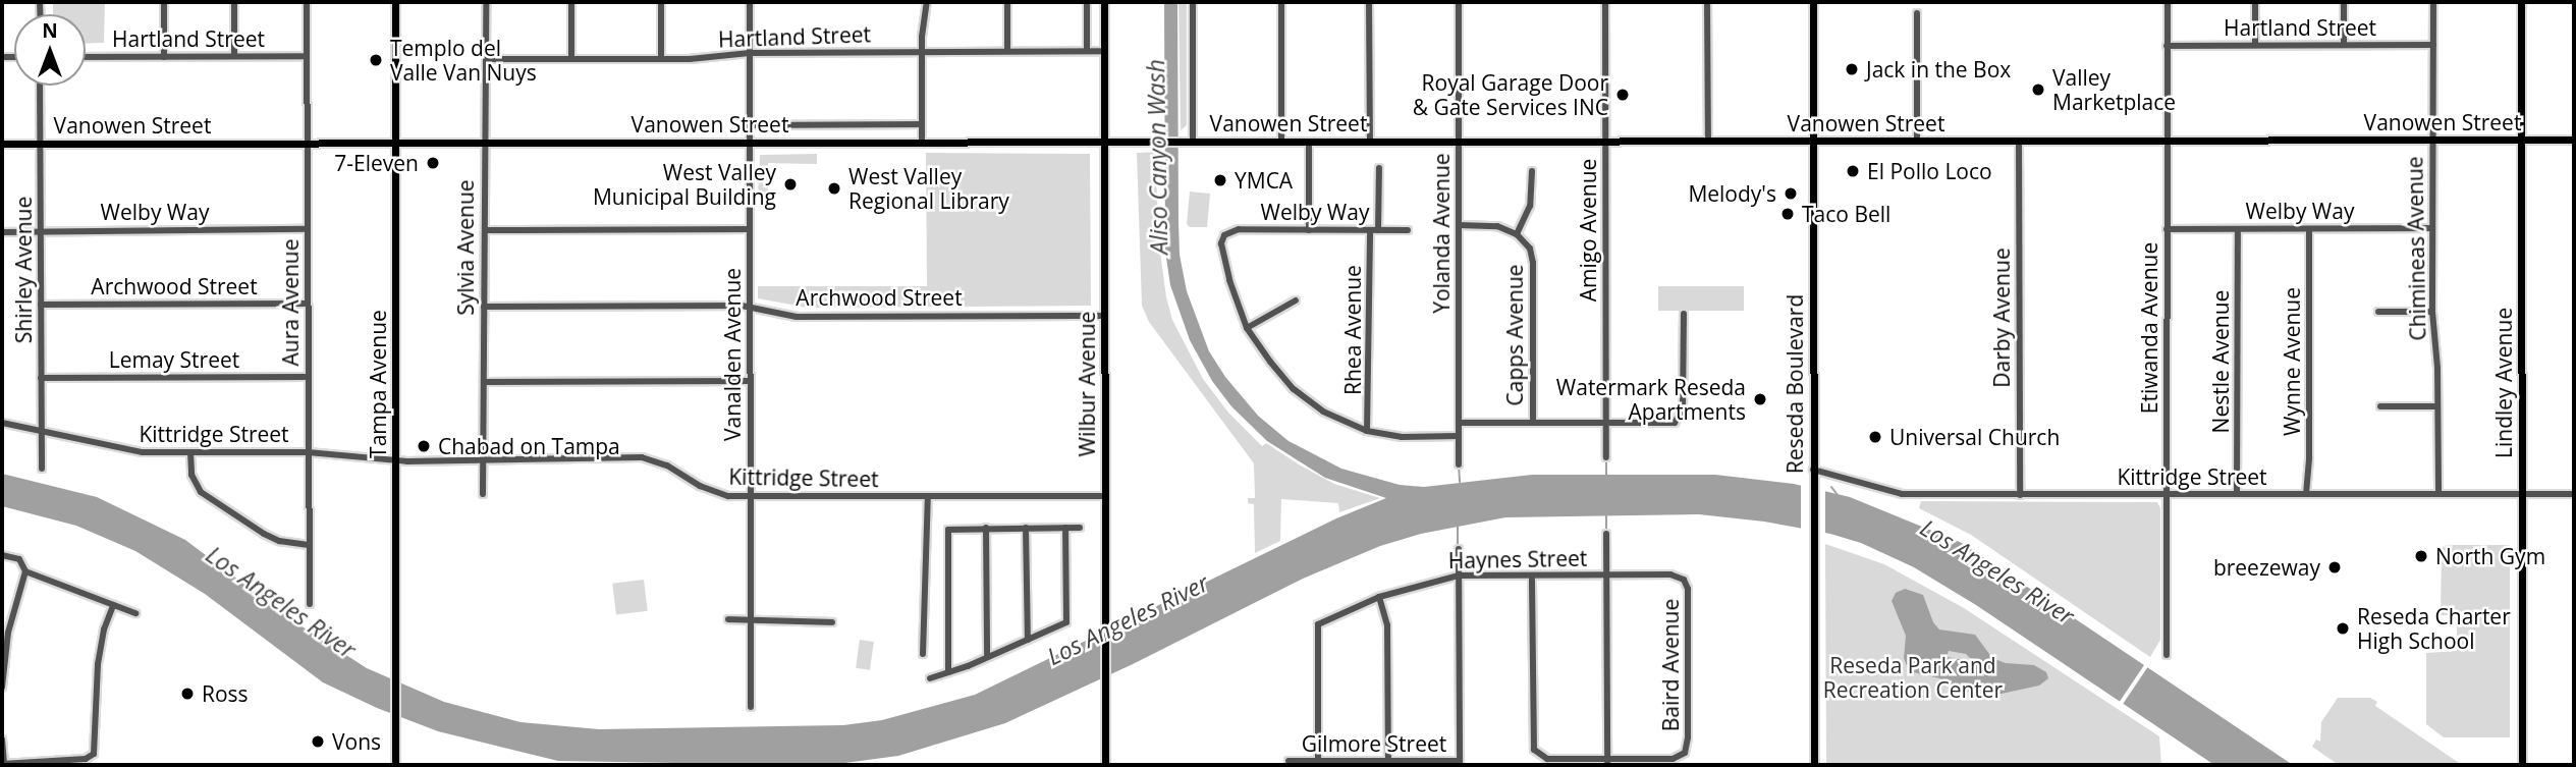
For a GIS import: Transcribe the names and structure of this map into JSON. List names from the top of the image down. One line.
{"streets":{"main road":["Vanowen Street","Lindley Avenue","Tampa Avenue","Wilbur Avenue","Reseda Boulevard"],"street":["Hartland Street","Welby Way","Amigo Avenue","Yolanda Avenue","Sylvia Avenue","Chimineas Avenue","Shirley Avenue","Archwood Street","Aura Avenue","Darby Avenue","Etiwanda Avenue","Rhea Avenue","Capps Avenue","Vanalden Avenue","Lemay Street","Nestle Avenue","Wynne Avenue","Kittridge Street","Haynes Street","Baird Avenue","Gilmore Street"]},"crossings":[["Hartland Street","Sylvia Avenue"],["Hartland Street","Chimineas Avenue"],["Hartland Street","Aura Avenue"],["Hartland Street","Etiwanda Avenue"],["Hartland Street","Vanalden Avenue"],["Hartland Street","Wilbur Avenue"],["Vanowen Street","Amigo Avenue"],["Vanowen Street","Yolanda Avenue"],["Vanowen Street","Sylvia Avenue"],["Vanowen Street","Chimineas Avenue"],["Vanowen Street","Shirley Avenue"],["Vanowen Street","Aura Avenue"],["Vanowen Street","Darby Avenue"],["Vanowen Street","Etiwanda Avenue"],["Vanowen Street","Vanalden Avenue"],["Vanowen Street","Lindley Avenue"],["Vanowen Street","Tampa Avenue"],["Vanowen Street","Wilbur Avenue"],["Vanowen Street","Reseda Boulevard"],["Welby Way","Chimineas Avenue"],["Welby Way","Shirley Avenue"],["Welby Way","Aura Avenue"],["Welby Way","Etiwanda Avenue"],["Welby Way","Rhea Avenue"],["Welby Way","Nestle Avenue"],["Welby Way","Wynne Avenue"],["Sylvia Avenue","Archwood Street"],["Sylvia Avenue","Kittridge Street"],["Chimineas Avenue","Kittridge Street"],["Shirley Avenue","Archwood Street"],["Shirley Avenue","Lemay Street"],["Shirley Avenue","Kittridge Street"],["Archwood Street","Aura Avenue"],["Archwood Street","Vanalden Avenue"],["Archwood Street","Wilbur Avenue"],["Aura Avenue","Lemay Street"],["Aura Avenue","Kittridge Street"],["Darby Avenue","Kittridge Street"],["Etiwanda Avenue","Kittridge Street"],["Vanalden Avenue","Kittridge Street"],["Nestle Avenue","Kittridge Street"],["Wynne Avenue","Kittridge Street"],["Lindley Avenue","Kittridge Street"],["Tampa Avenue","Kittridge Street"],["Wilbur Avenue","Kittridge Street"],["Reseda Boulevard","Kittridge Street"],["Haynes Street","Baird Avenue"],["Haynes Street","Gilmore Street"]],"water":["Aliso Canyon Wash","Los Angeles River"],"parks":["Reseda Park and Recreation Center"],"places":["Templo del Valle Van Nuys","Jack in the Box","Valley Marketplace","Royal Garage Door & Gate Services INC","7-Eleven","El Pollo Loco","YMCA","West Valley Municipal Building","West Valley Regional Library","Melody's","Taco Bell","Watermark Reseda Apartments","Universal Church","Chabad on Tampa","North Gym","breezeway","Reseda Charter High School","Ross","Vons"],"north":"top"}
